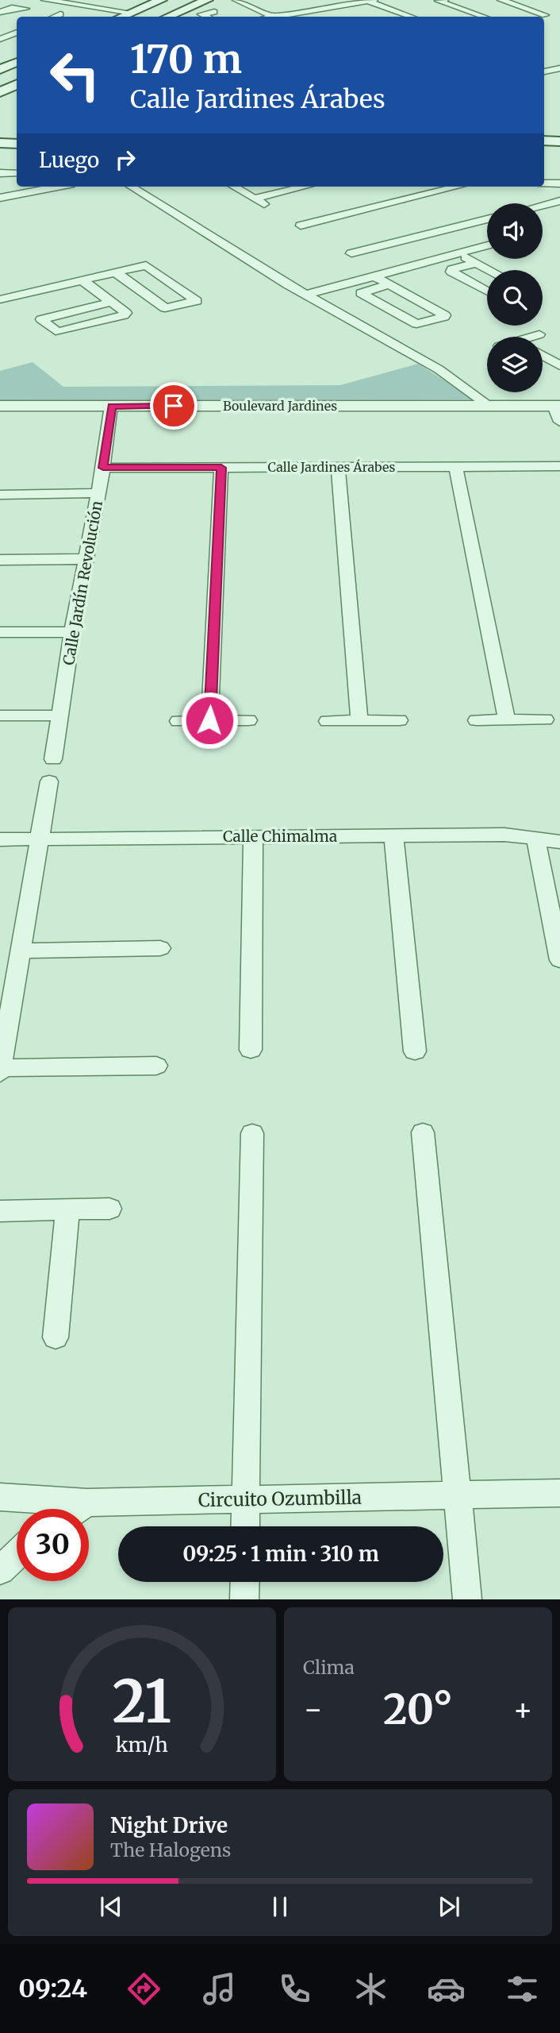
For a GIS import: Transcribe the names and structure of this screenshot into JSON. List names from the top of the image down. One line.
{"streets":{"street":["Boulevard Jardines","Calle Jardines Árabes","Calle Jardín Revolución","Calle Chimalma","Circuito Ozumbilla"]},"crossings":[["Boulevard Jardines","Calle Jardín Revolución"],["Calle Jardines Árabes","Calle Jardín Revolución"]],"page":{"turn":["170 m","Calle Jardines Árabes"],"then":"Luego","limit":"30","trip":"09:25 · 1 min · 310 m","tile":"Clima","heat":["−","20°","+"],"song":["Night Drive","The Halogens"],"tabs":"09:24","gauge":["21","km/h"]}}
